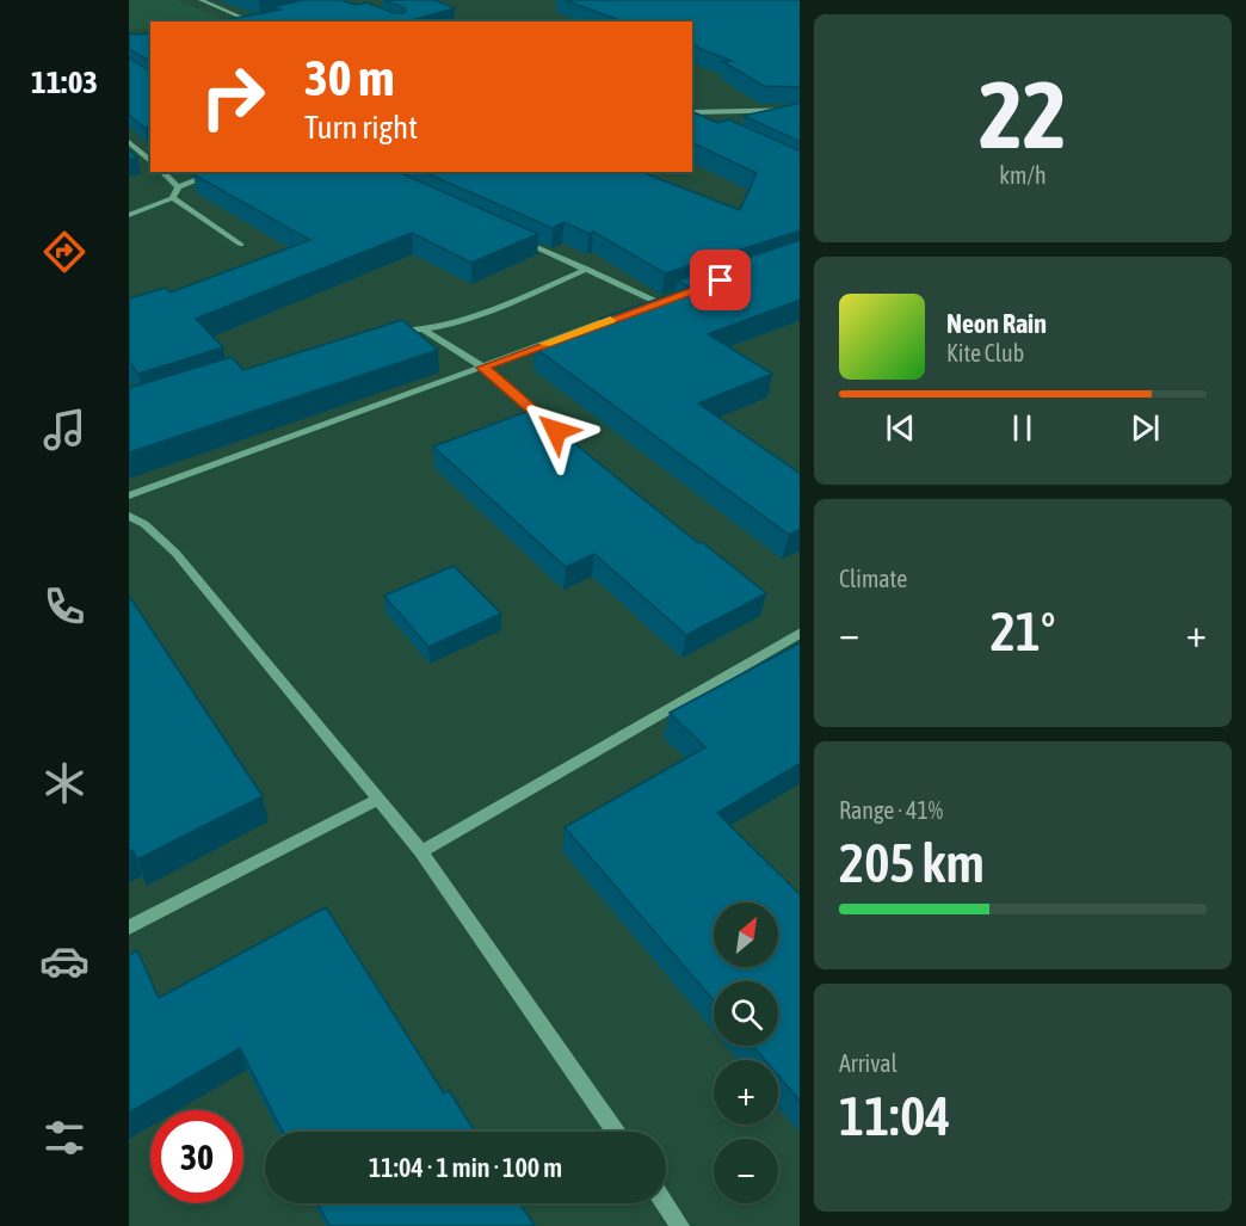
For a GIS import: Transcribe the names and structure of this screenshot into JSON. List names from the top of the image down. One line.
{"north":"top right","page":{"tabs":"11:03","tile":[["22","km/h"],"Climate",["Range · 41%","205 km"],["Arrival","11:04"]],"turn":["30 m","Turn right"],"song":["Neon Rain","Kite Club"],"heat":["−","21°","+"],"map_buttons":["+","−"],"limit":"30","trip":"11:04 · 1 min · 100 m"}}
